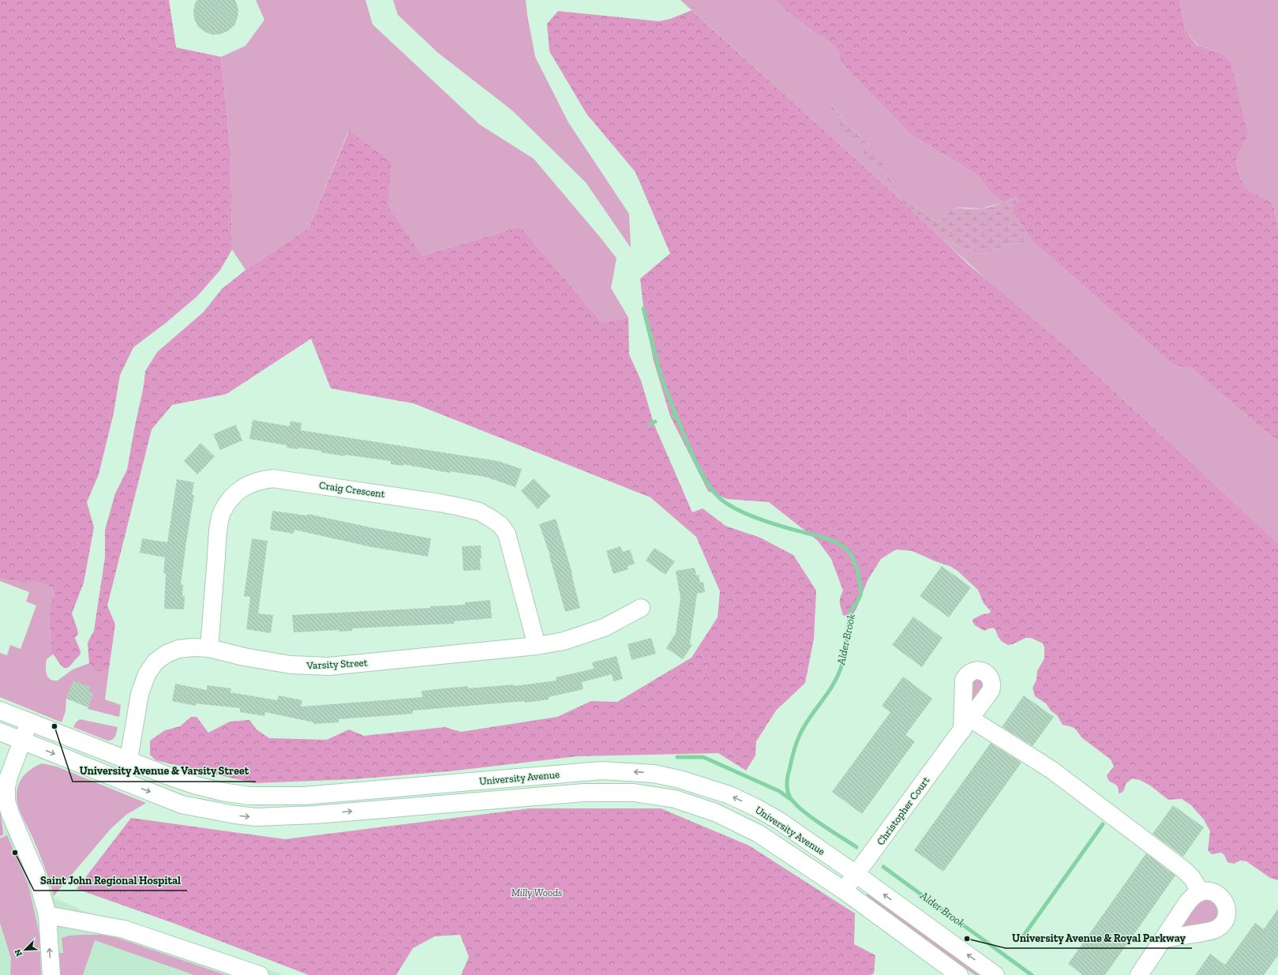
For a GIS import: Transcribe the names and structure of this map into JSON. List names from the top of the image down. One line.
{"streets":{"main road":["Craig Crescent","Varsity Street","University Avenue","Christopher Court"]},"crossings":[["Craig Crescent","Varsity Street"],["Varsity Street","University Avenue"],["University Avenue","Christopher Court"]],"water":["Alder Brook"],"parks":["Milly Woods"],"places":["University Avenue & Varsity Street","Saint John Regional Hospital","University Avenue & Royal Parkway"],"north":"bottom left"}
